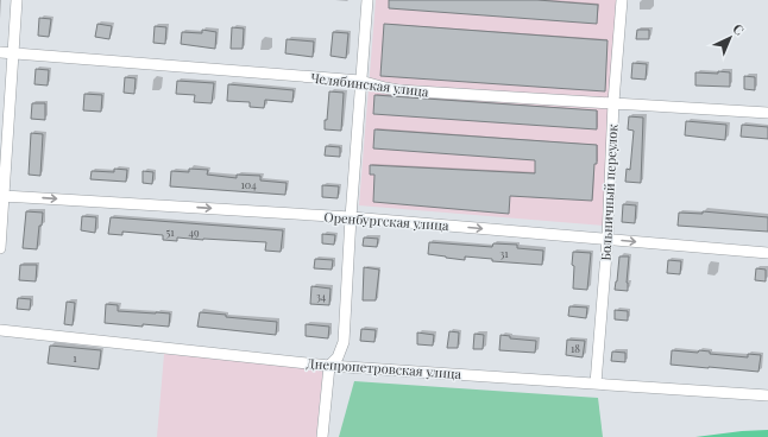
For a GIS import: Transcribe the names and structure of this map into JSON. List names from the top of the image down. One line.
{"streets":{"street":["Челябинская улица","Больничный переулок","Оренбургская улица","Днепропетровская улица"]},"crossings":[["Челябинская улица","Больничный переулок"],["Больничный переулок","Оренбургская улица"],["Больничный переулок","Днепропетровская улица"]],"one_way":["Оренбургская улица"],"house_numbers":["104","51","49","31","34","18","1"],"north":"top right"}
